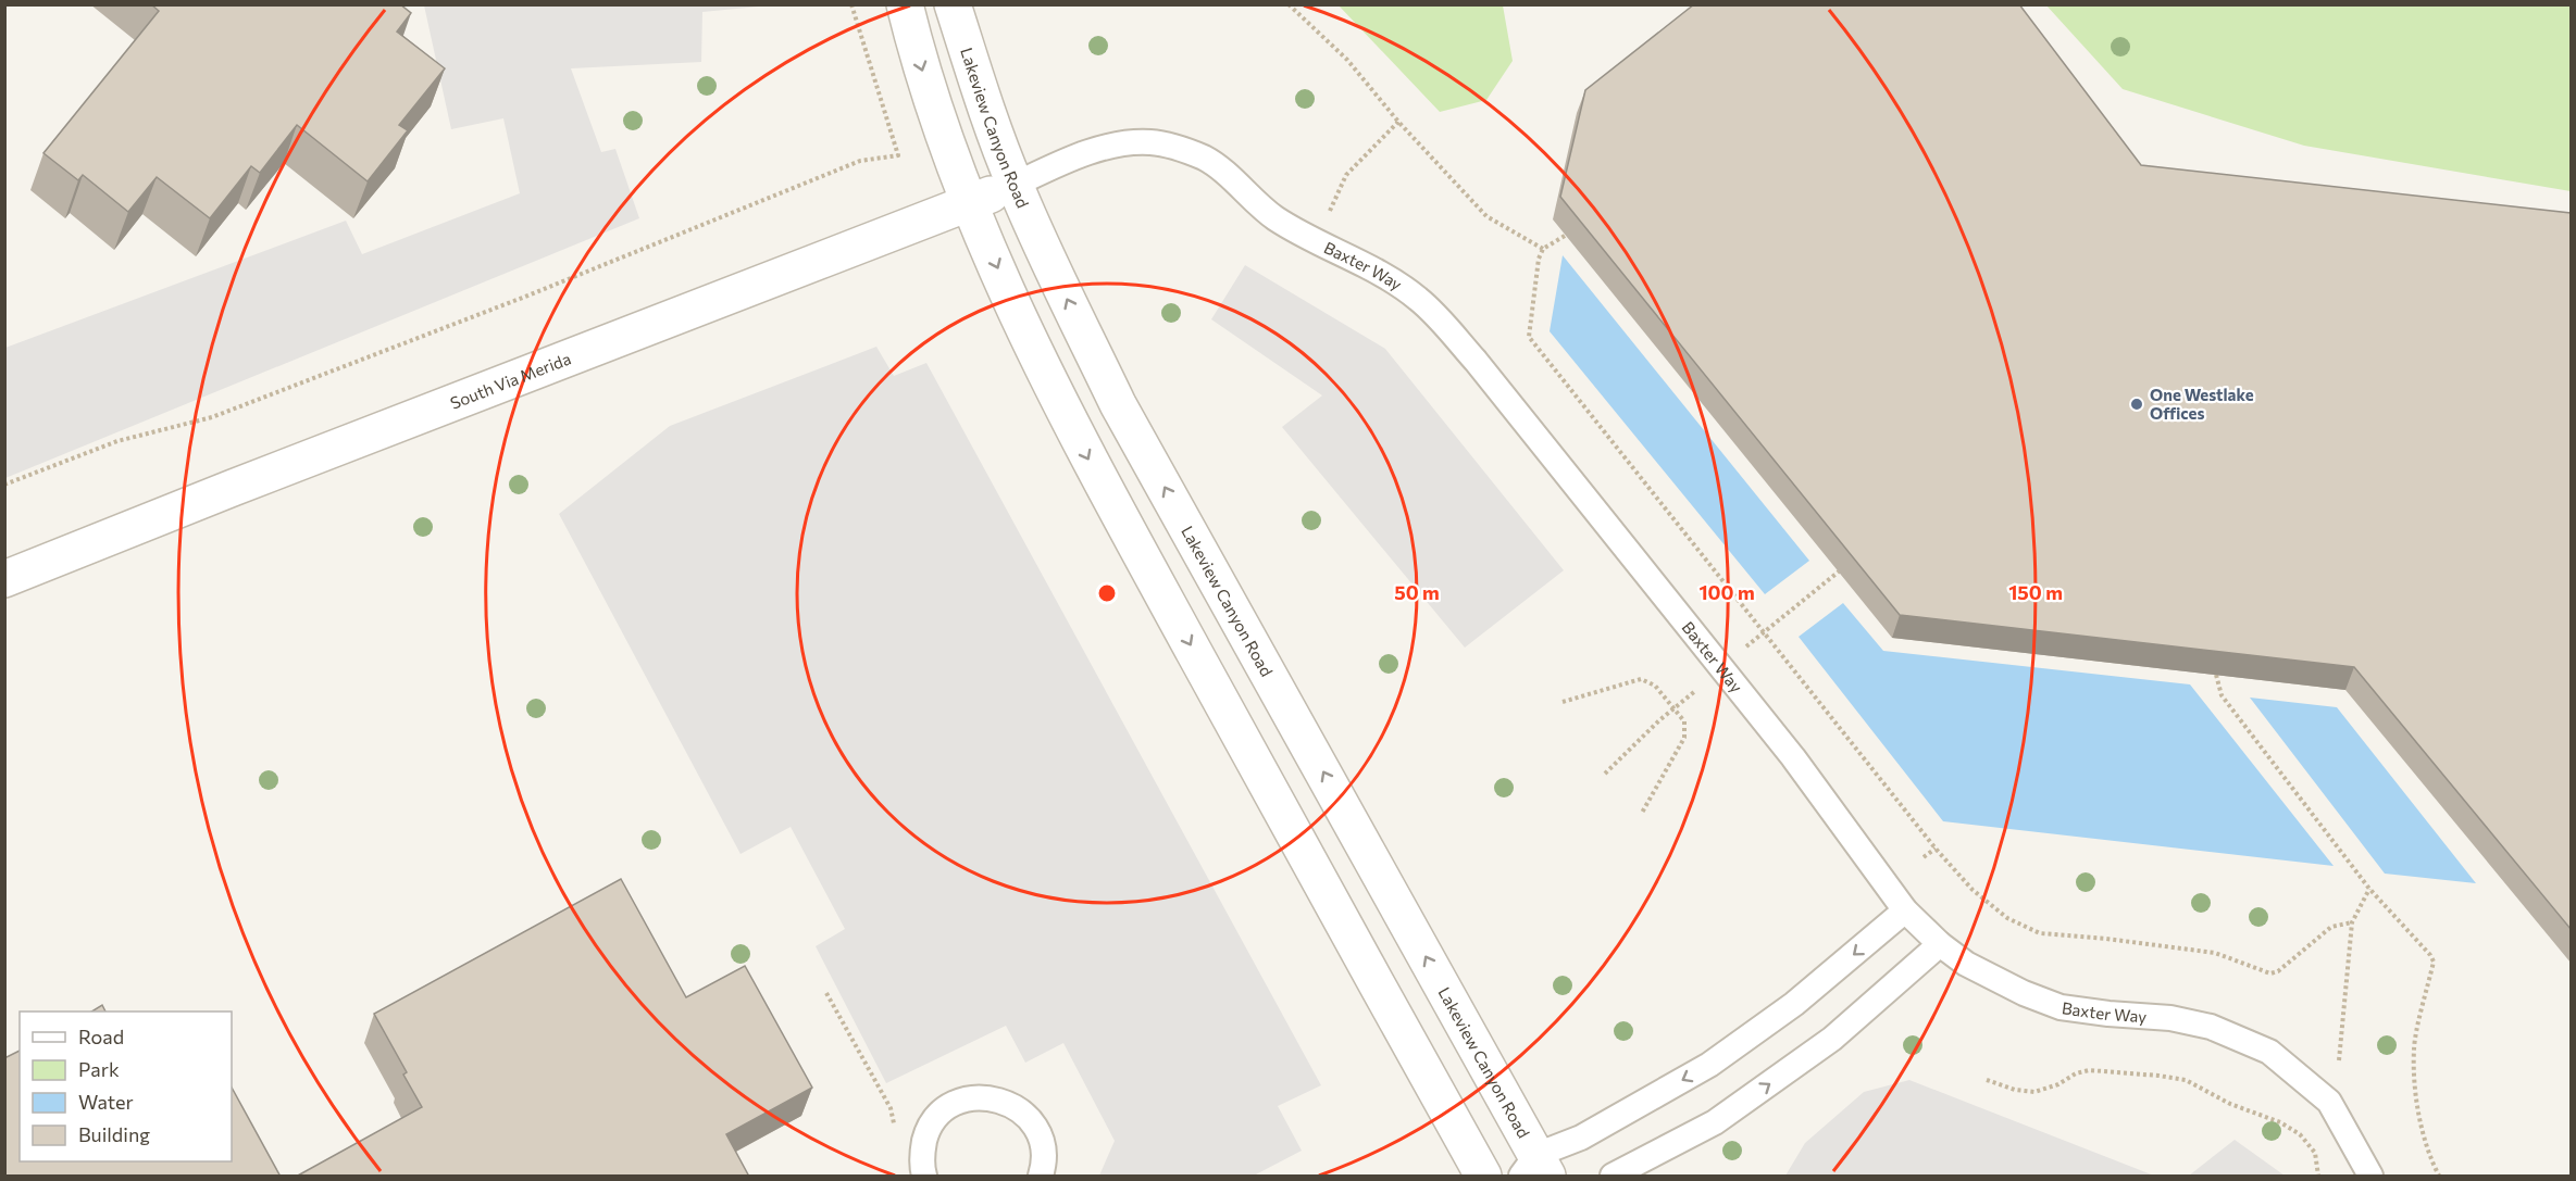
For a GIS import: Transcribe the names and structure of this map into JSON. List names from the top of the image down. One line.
{"streets":{"street":["Lakeview Canyon Road","South Via Merida"],"lane":["Baxter Way"]},"crossings":[["Lakeview Canyon Road","Baxter Way"],["Lakeview Canyon Road","South Via Merida"],["Baxter Way","South Via Merida"]],"places":["One Westlake Offices"],"legend":["Road","Park","Water","Building"],"rings":["50 m","100 m","150 m"]}
